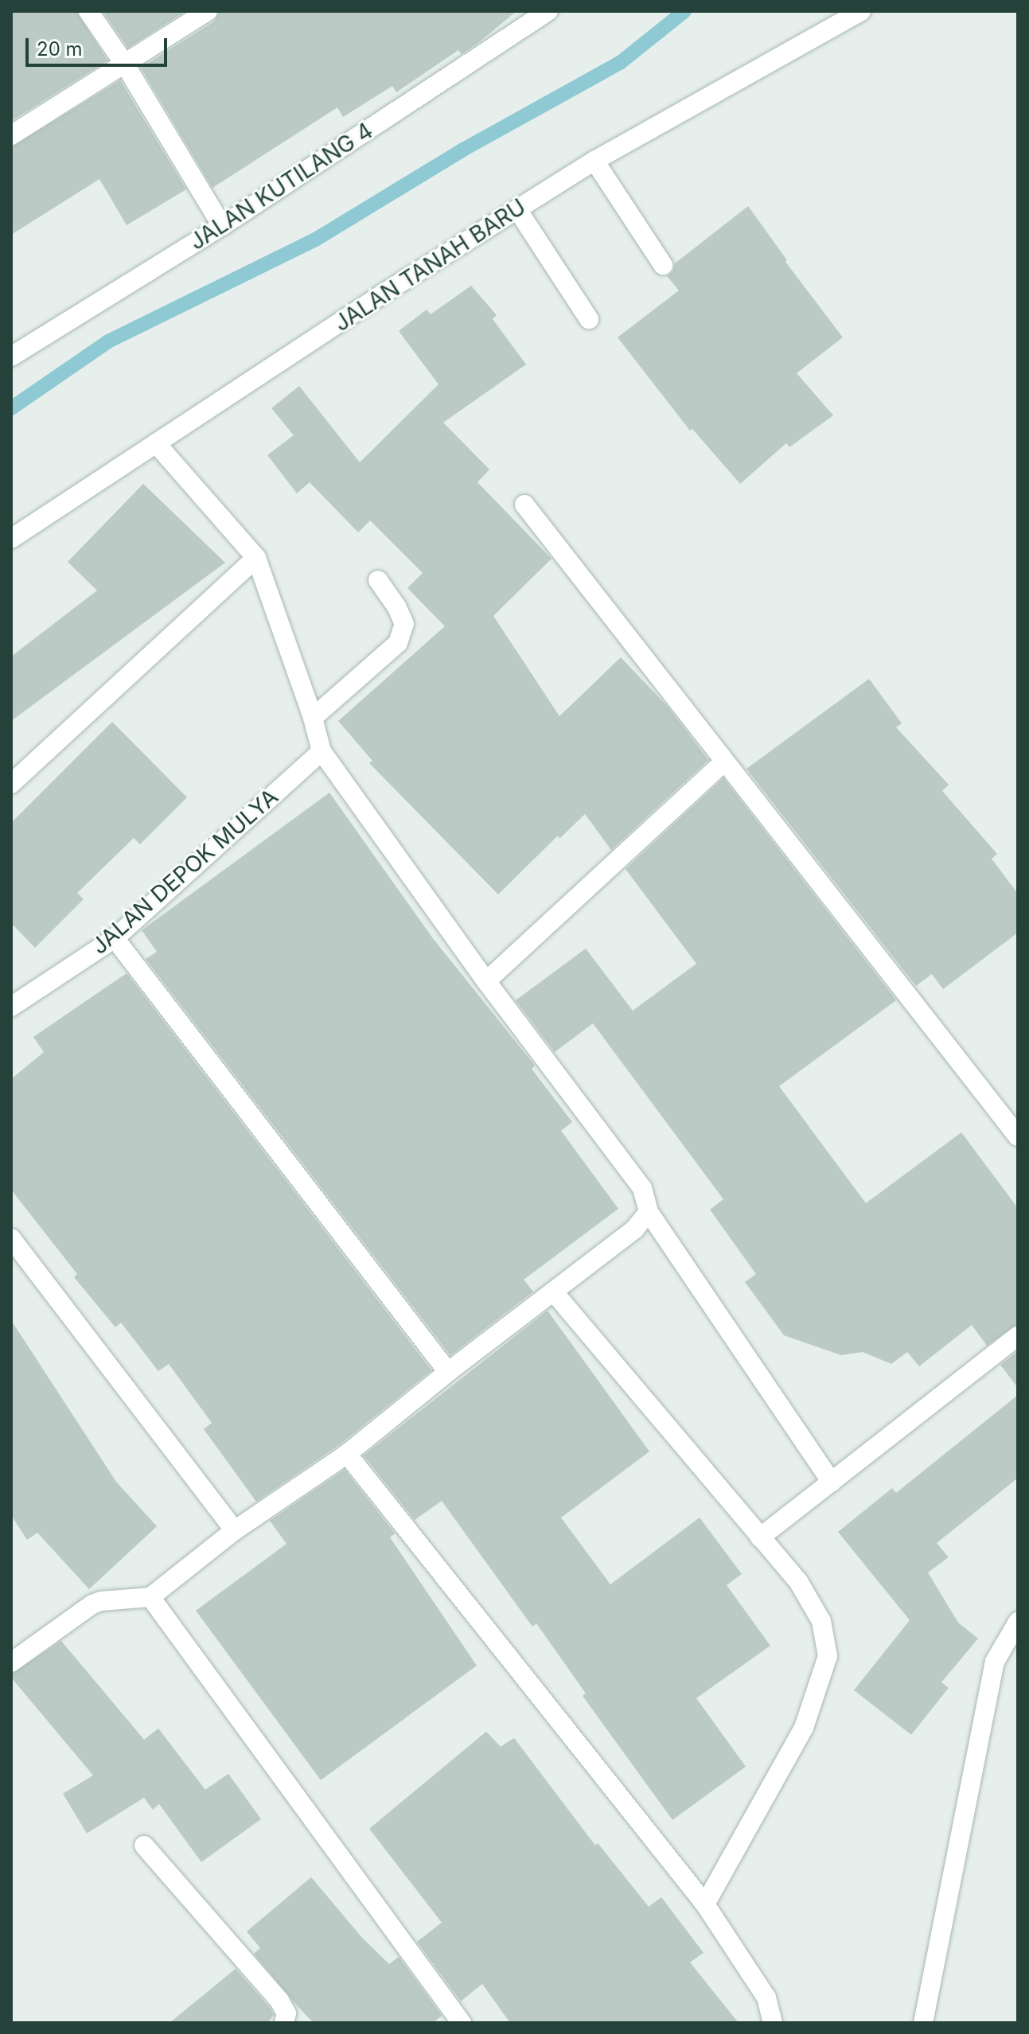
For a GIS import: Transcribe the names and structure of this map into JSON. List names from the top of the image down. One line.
{"streets":{"street":["JALAN KUTILANG 4","JALAN TANAH BARU","JALAN DEPOK MULYA"]},"scale_bar":"20 m"}
